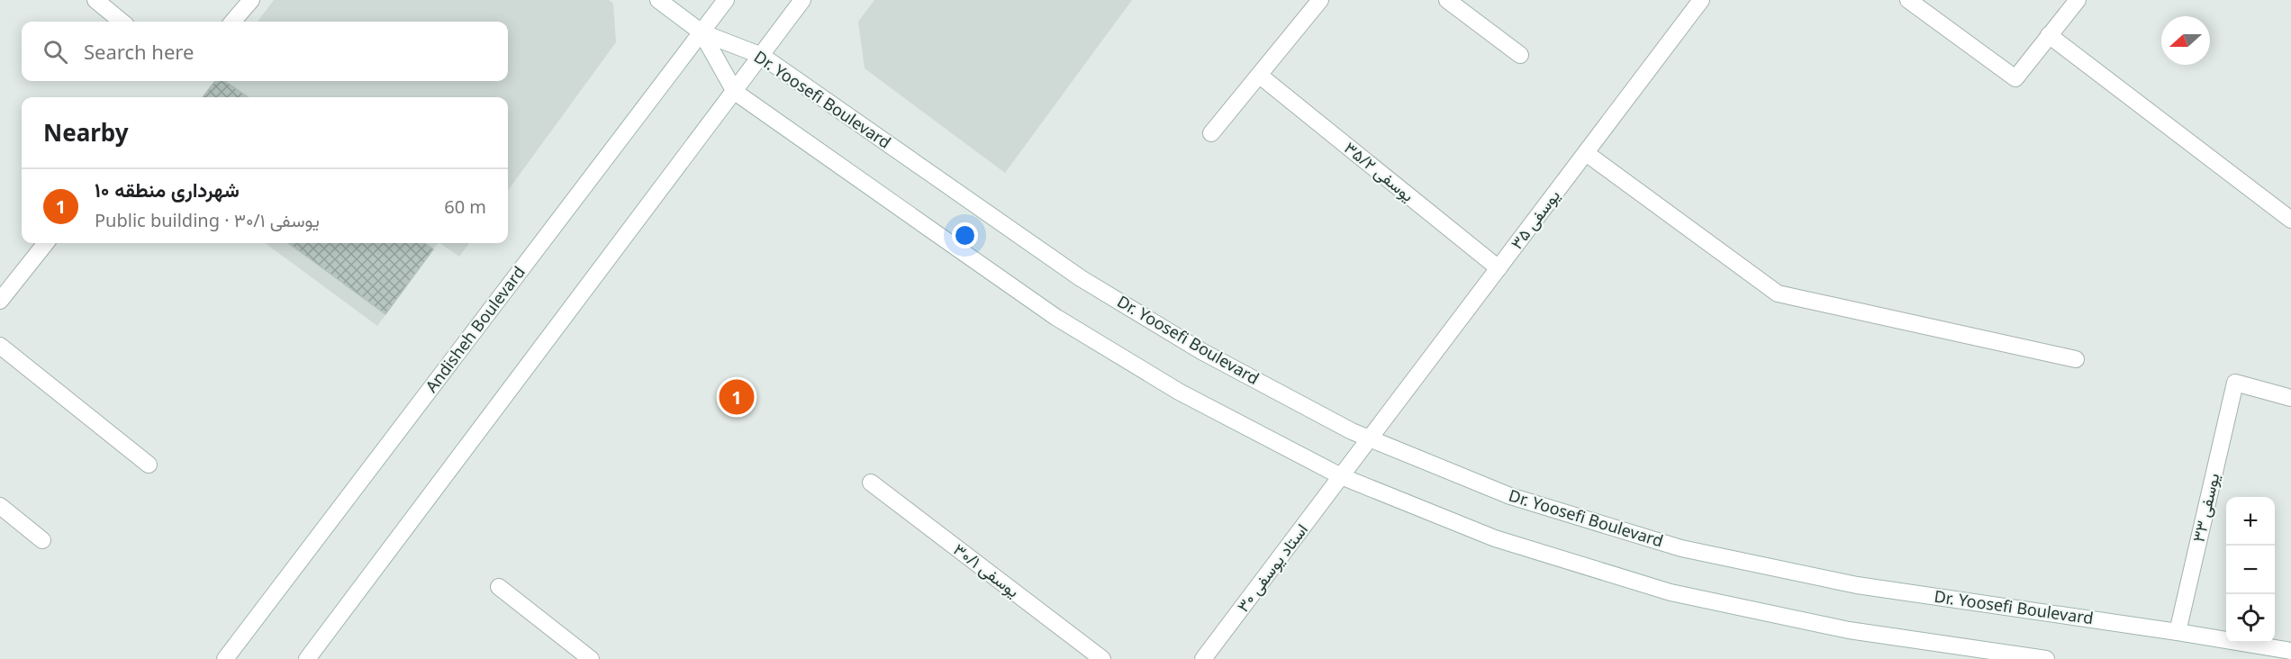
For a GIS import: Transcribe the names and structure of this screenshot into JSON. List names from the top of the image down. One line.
{"streets":{"street":["Dr. Yoosefi Boulevard","یوسفی ۳۵/۲","یوسفی ۳۵","Andisheh Boulevard","یوسفی ۳۳","استاد یوسفی ۳۰","یوسفی ۳۰/۱"]},"crossings":[["Dr. Yoosefi Boulevard","یوسفی ۳۵"],["Dr. Yoosefi Boulevard","Andisheh Boulevard"],["Dr. Yoosefi Boulevard","یوسفی ۳۳"],["Dr. Yoosefi Boulevard","استاد یوسفی ۳۰"],["یوسفی ۳۵/۲","یوسفی ۳۵"],["یوسفی ۳۵","استاد یوسفی ۳۰"]],"north":"left","page":{"search":"Search here","heading":"Nearby","list":[{"mark":"1","name":"شهرداری منطقه ۱۰","note":"Public building · یوسفی ۳۰/۱","value":"60 m"}],"pins":"1","map_buttons":["+","−"]}}
